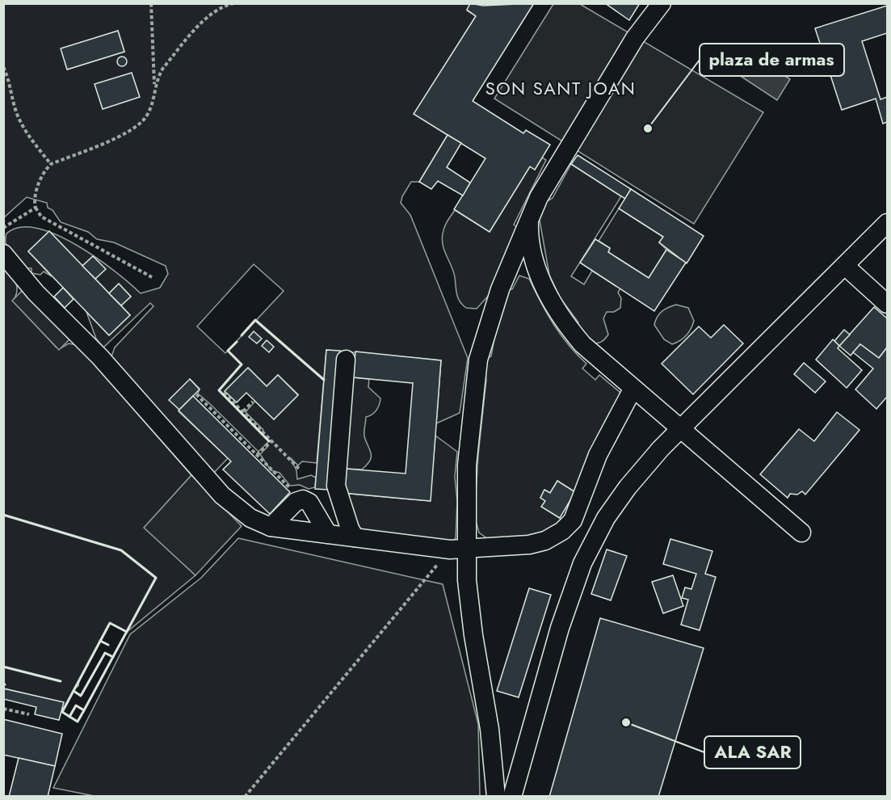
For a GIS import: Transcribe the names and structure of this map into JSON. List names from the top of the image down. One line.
{"districts":["SON SANT JOAN"],"places":["plaza de armas","ALA SAR"]}
